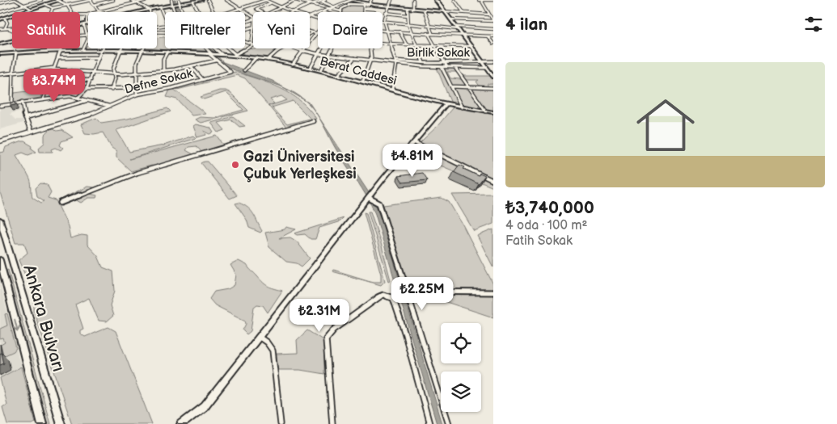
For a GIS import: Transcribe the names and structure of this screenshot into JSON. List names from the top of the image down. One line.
{"streets":{"street":["Birlik Sokak","Berat Caddesi","Defne Sokak","Ankara Bulvarı"]},"places":["Gazi Üniversitesi Çubuk Yerleşkesi"],"page":{"heading":"4 ilan","chip":["Satılık","Kiralık","Filtreler","Yeni","Daire"],"list":[{"name":"₺3,740,000","note":"4 oda · 100 m² · Fatih Sokak"}],"price":["₺3.74M","₺4.81M","₺2.25M","₺2.31M"]}}
